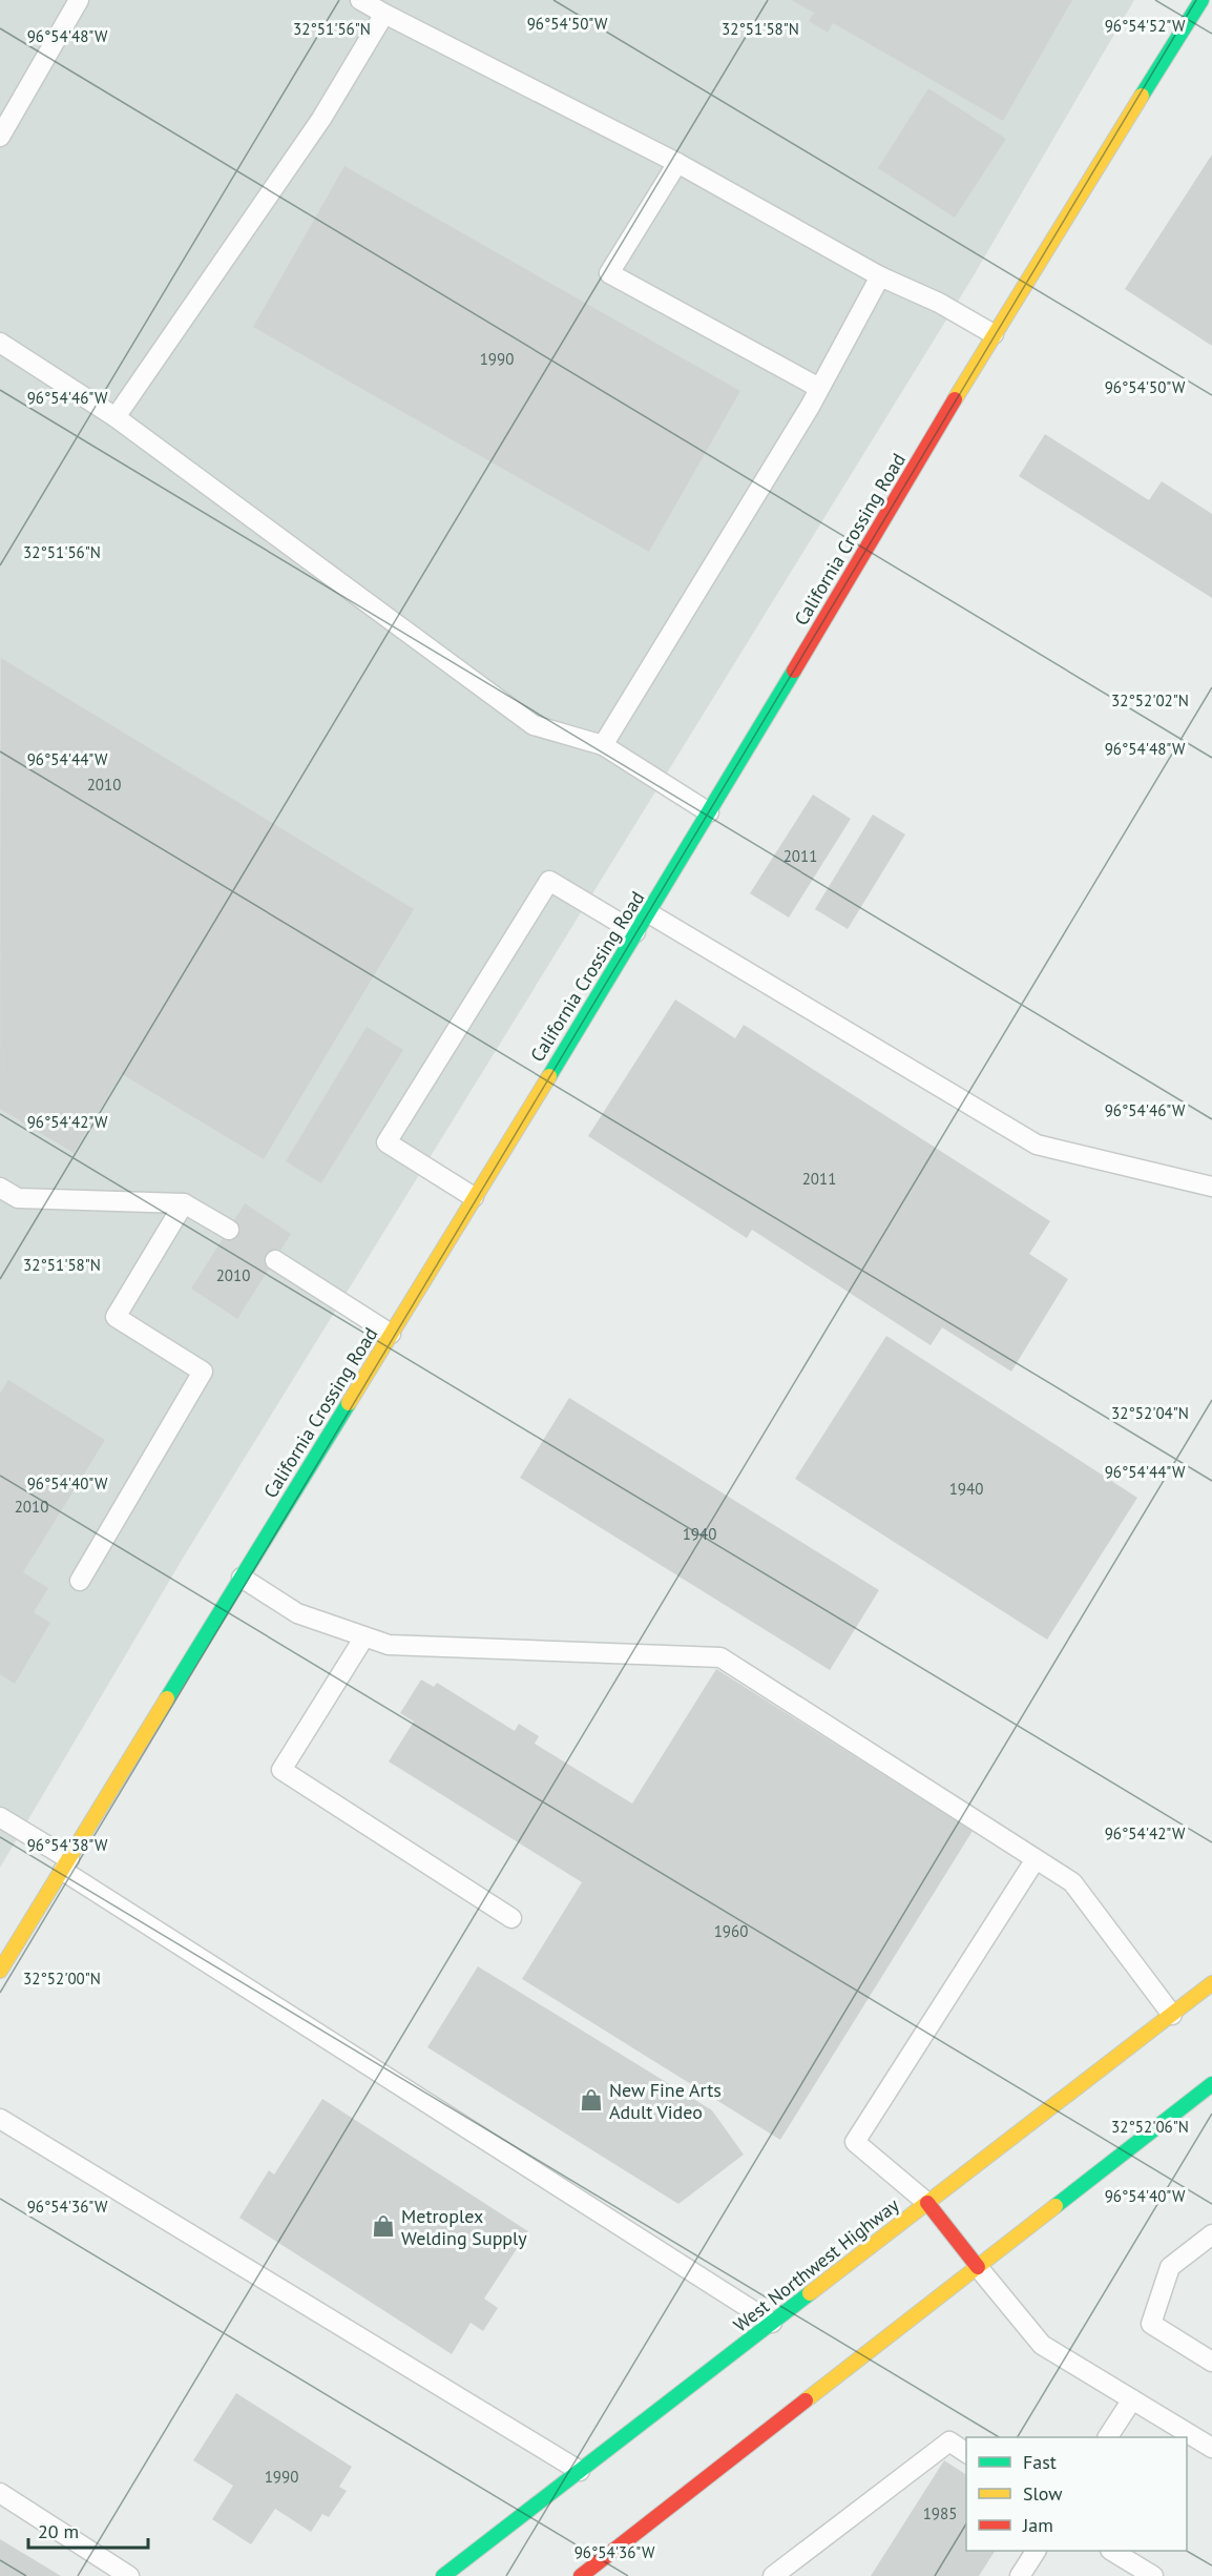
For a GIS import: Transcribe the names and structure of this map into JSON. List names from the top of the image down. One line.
{"streets":{"street":["California Crossing Road","West Northwest Highway"]},"places":{"shop":["New Fine Arts Adult Video","Metroplex Welding Supply"]},"house_numbers":["1990","2010","2011","2011","2010","1940","2010","1940","1960","1990","1985"],"legend":["Fast","Slow","Jam"],"scale_bar":"20 m","coordinates":["96°54'50\"W","96°54'52\"W","32°51'58\"N","32°51'56\"N","96°54'48\"W","96°54'46\"W","32°52'02\"N","96°54'44\"W","96°54'42\"W","32°52'04\"N","96°54'40\"W","96°54'38\"W","32°52'00\"N","32°52'06\"N","96°54'36\"W"]}
